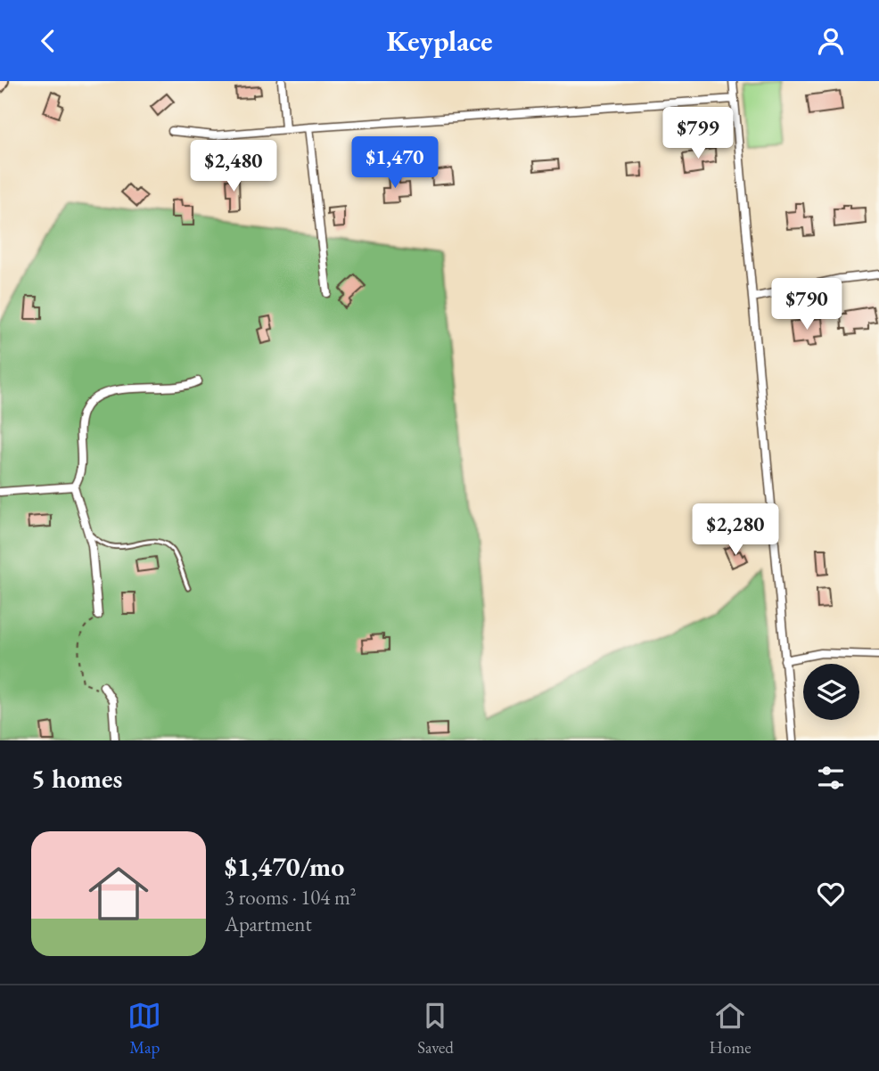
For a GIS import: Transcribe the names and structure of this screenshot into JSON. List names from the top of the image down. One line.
{"page":{"header":"Keyplace","price":["$799","$1,470","$2,480","$790","$2,280"],"heading":"5 homes","list":[{"name":"$1,470/mo","note":"3 rooms · 104 m² · Apartment"}],"tabs":["Map","Saved","Home"]}}
